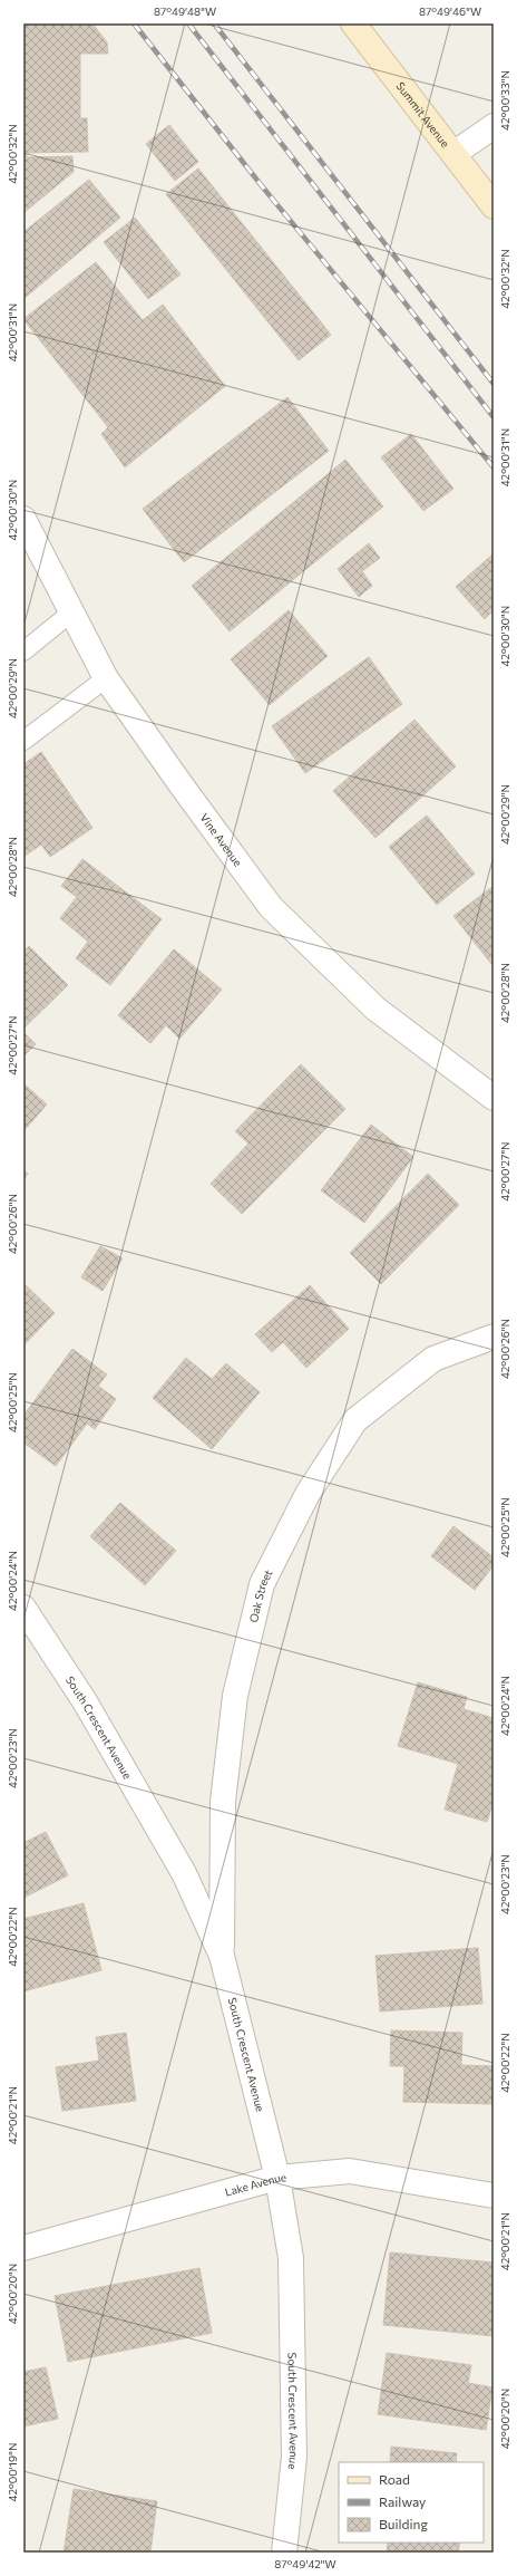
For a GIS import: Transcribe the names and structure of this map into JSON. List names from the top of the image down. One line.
{"streets":{"street":["Summit Avenue","Vine Avenue","Oak Street","South Crescent Avenue","Lake Avenue"]},"crossings":[["Oak Street","South Crescent Avenue"],["South Crescent Avenue","Lake Avenue"]],"legend":["Road","Railway","Building"],"coordinates":["87°49'48\"W","87°49'46\"W","42°00'33\"N","42°00'32\"N","42°00'31\"N","42°00'30\"N","42°00'29\"N","42°00'28\"N","42°00'27\"N","42°00'26\"N","42°00'25\"N","42°00'24\"N","42°00'23\"N","42°00'22\"N","42°00'21\"N","42°00'20\"N","42°00'19\"N","87°49'42\"W"]}
